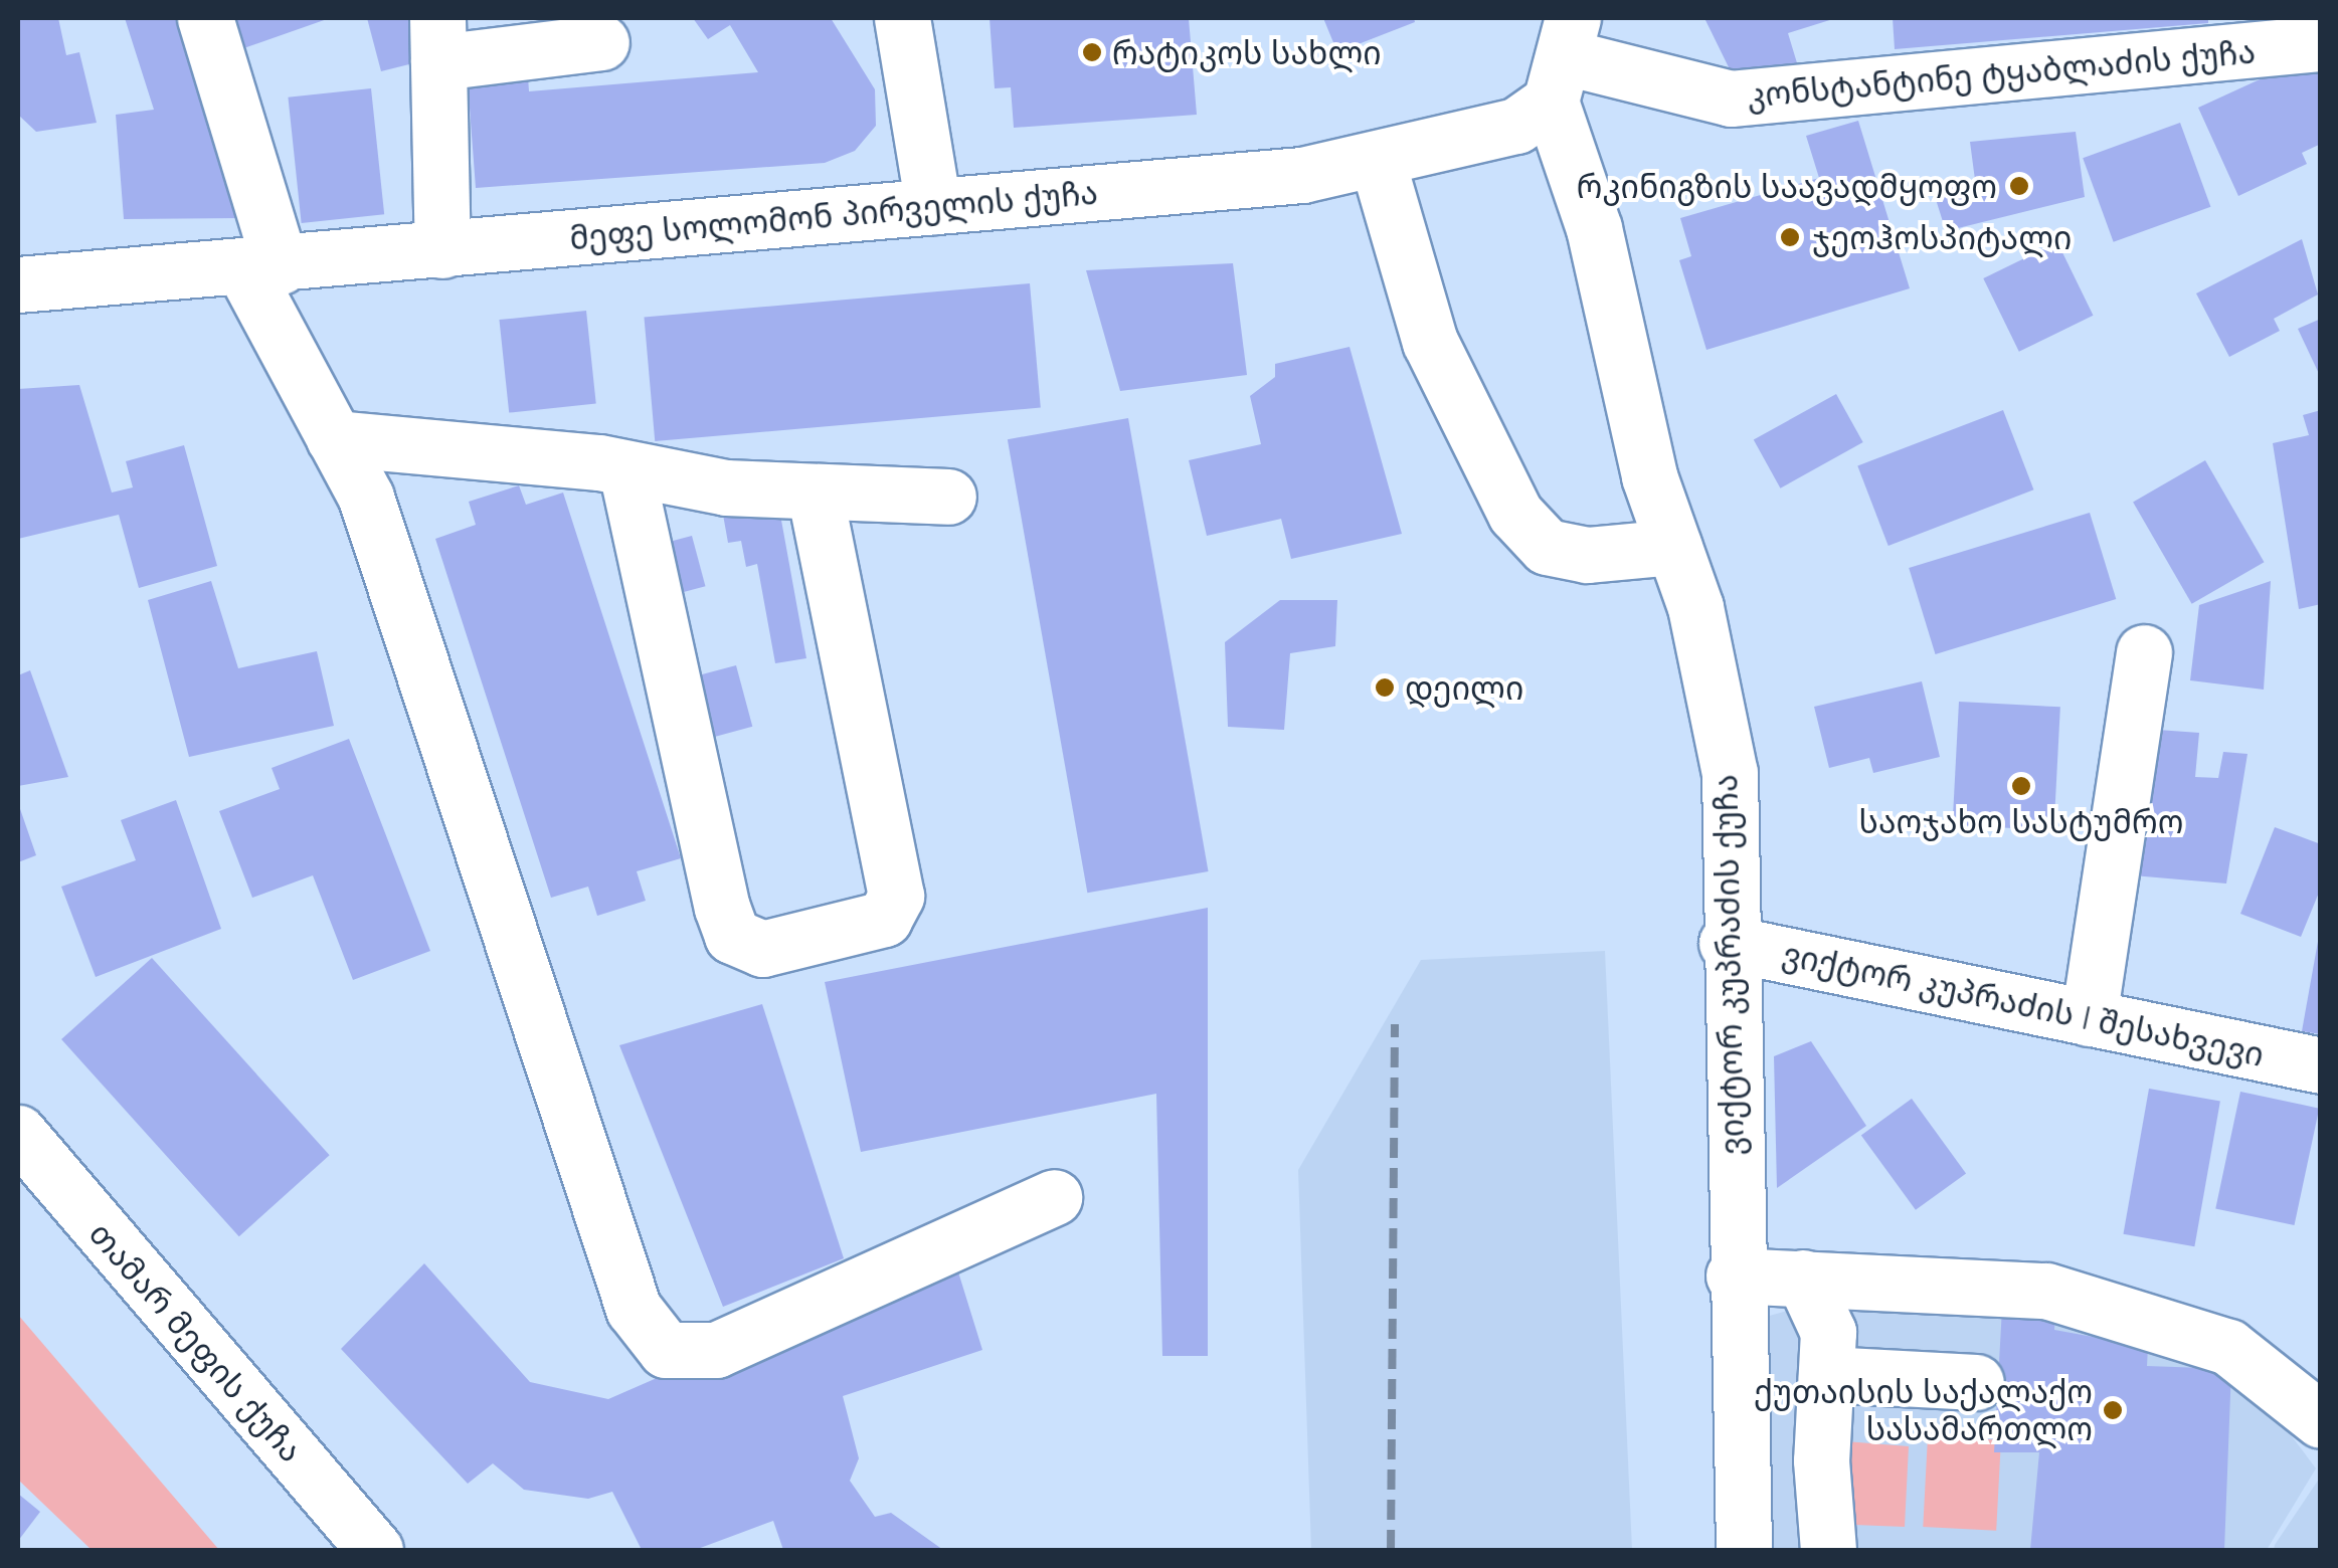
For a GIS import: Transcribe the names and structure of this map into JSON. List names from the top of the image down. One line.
{"streets":{"street":["კონსტანტინე ტყაბლაძის ქუჩა","მეფე სოლომონ პირველის ქუჩა","ვიქტორ კუპრაძის ქუჩა","ვიქტორ კუპრაძის I შესახვევი","თამარ მეფის ქუჩა"]},"crossings":[["კონსტანტინე ტყაბლაძის ქუჩა","მეფე სოლომონ პირველის ქუჩა"],["კონსტანტინე ტყაბლაძის ქუჩა","ვიქტორ კუპრაძის ქუჩა"],["მეფე სოლომონ პირველის ქუჩა","ვიქტორ კუპრაძის ქუჩა"],["ვიქტორ კუპრაძის ქუჩა","ვიქტორ კუპრაძის I შესახვევი"]],"places":["რატიკოს სახლი","რკინიგზის საავადმყოფო","ჯეოჰოსპიტალი","დეილი","საოჯახო სასტუმრო","ქუთაისის საქალაქო სასამართლო"]}
